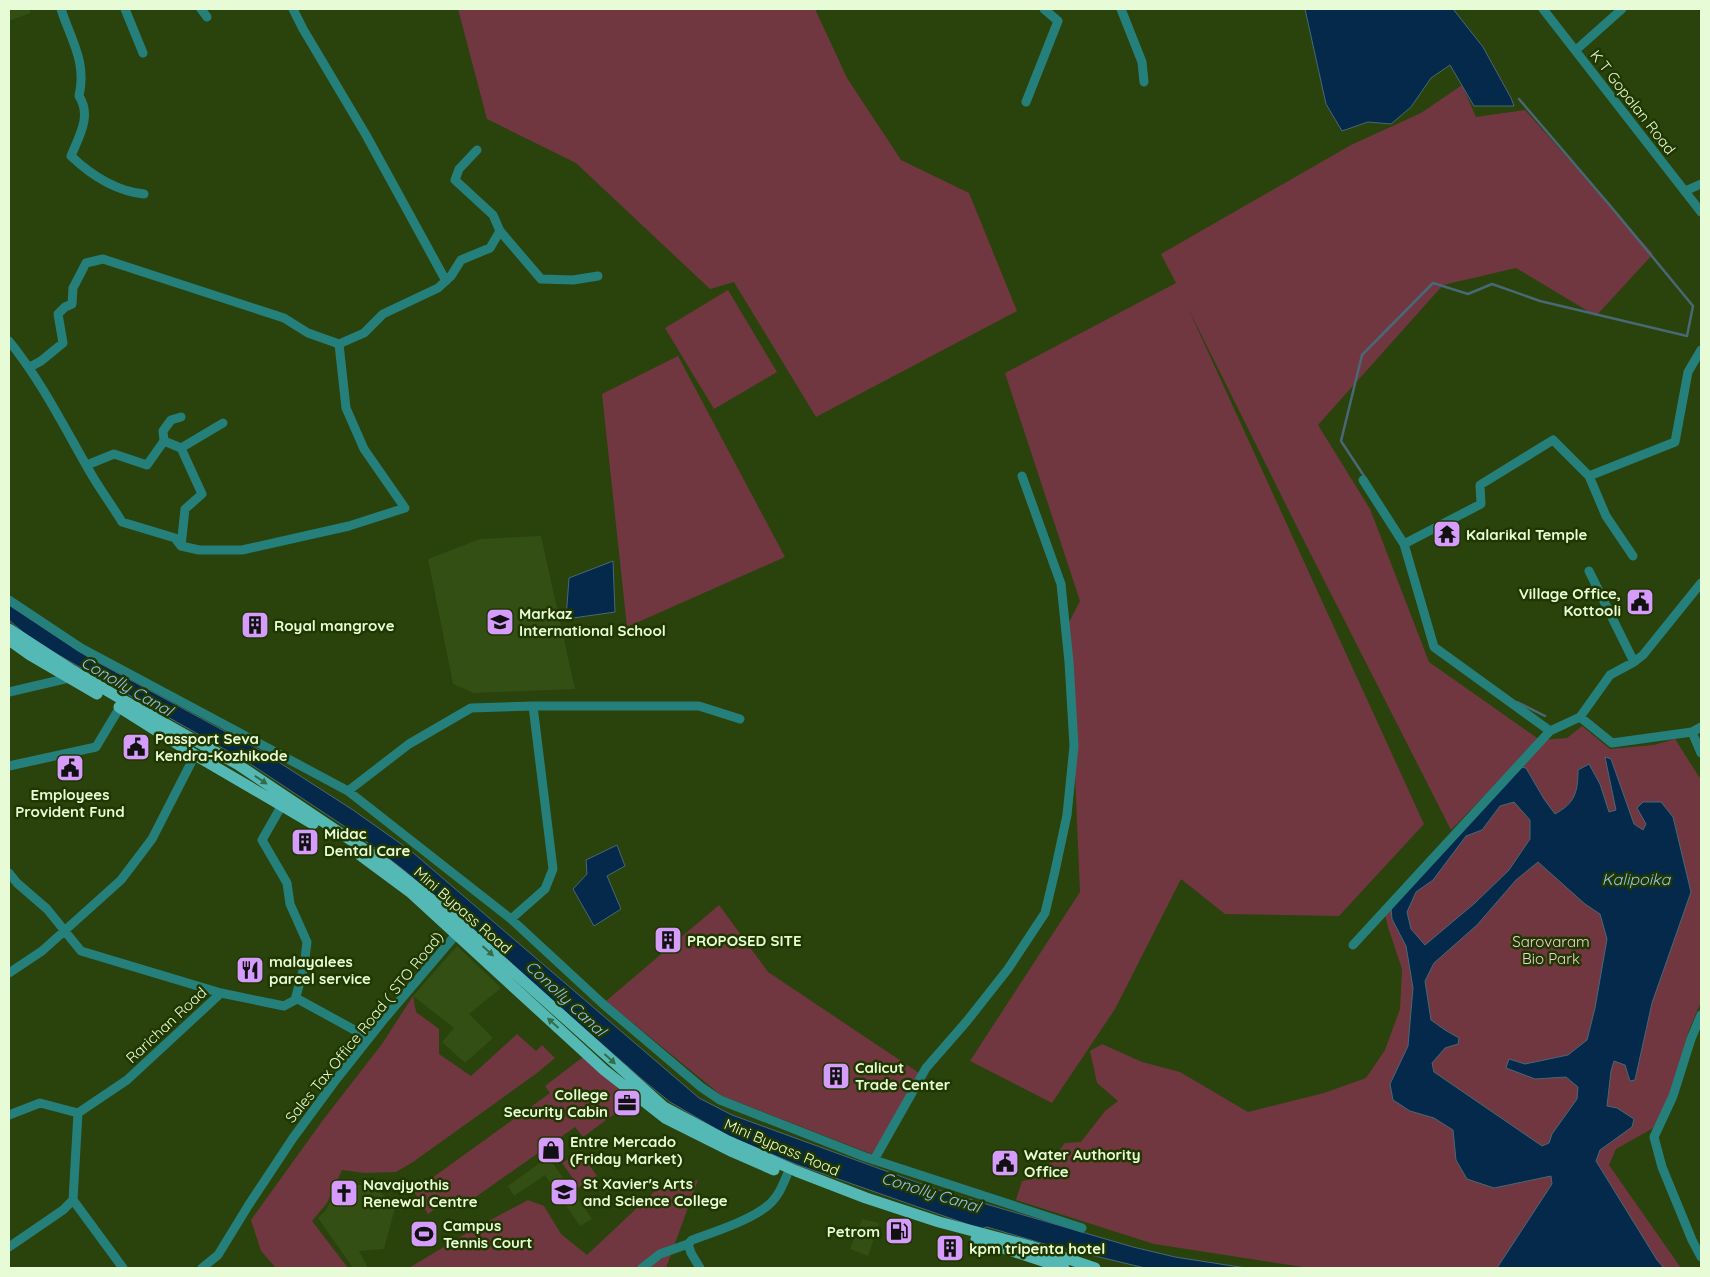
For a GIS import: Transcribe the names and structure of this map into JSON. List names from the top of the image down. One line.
{"streets":{"main road":["Mini Bypass Road"],"street":["K T Gopalan Road","Rarichan Road","Sales Tax Office Road ( STO Road)"]},"crossings":[["Mini Bypass Road","Sales Tax Office Road ( STO Road)"]],"water":["Conolly Canal","Kalipoika"],"parks":["Sarovaram Bio Park"],"places":{"temple":["Kalarikal Temple"],"public building":["Village Office, Kottooli","Passport Seva Kendra-Kozhikode","Employees Provident Fund","Water Authority Office"],"school or university":["Markaz International School","St Xavier's Arts and Science College"],"building":["Royal mangrove","Midac Dental Care","PROPOSED SITE","Calicut Trade Center","kpm tripenta hotel"],"restaurant":["malayalees parcel service"],"office":["College Security Cabin"],"shop":["Entre Mercado (Friday Market)"],"church":["Navajyothis Renewal Centre"],"fuel station":["Petrom"],"sports":["Campus Tennis Court"]}}
